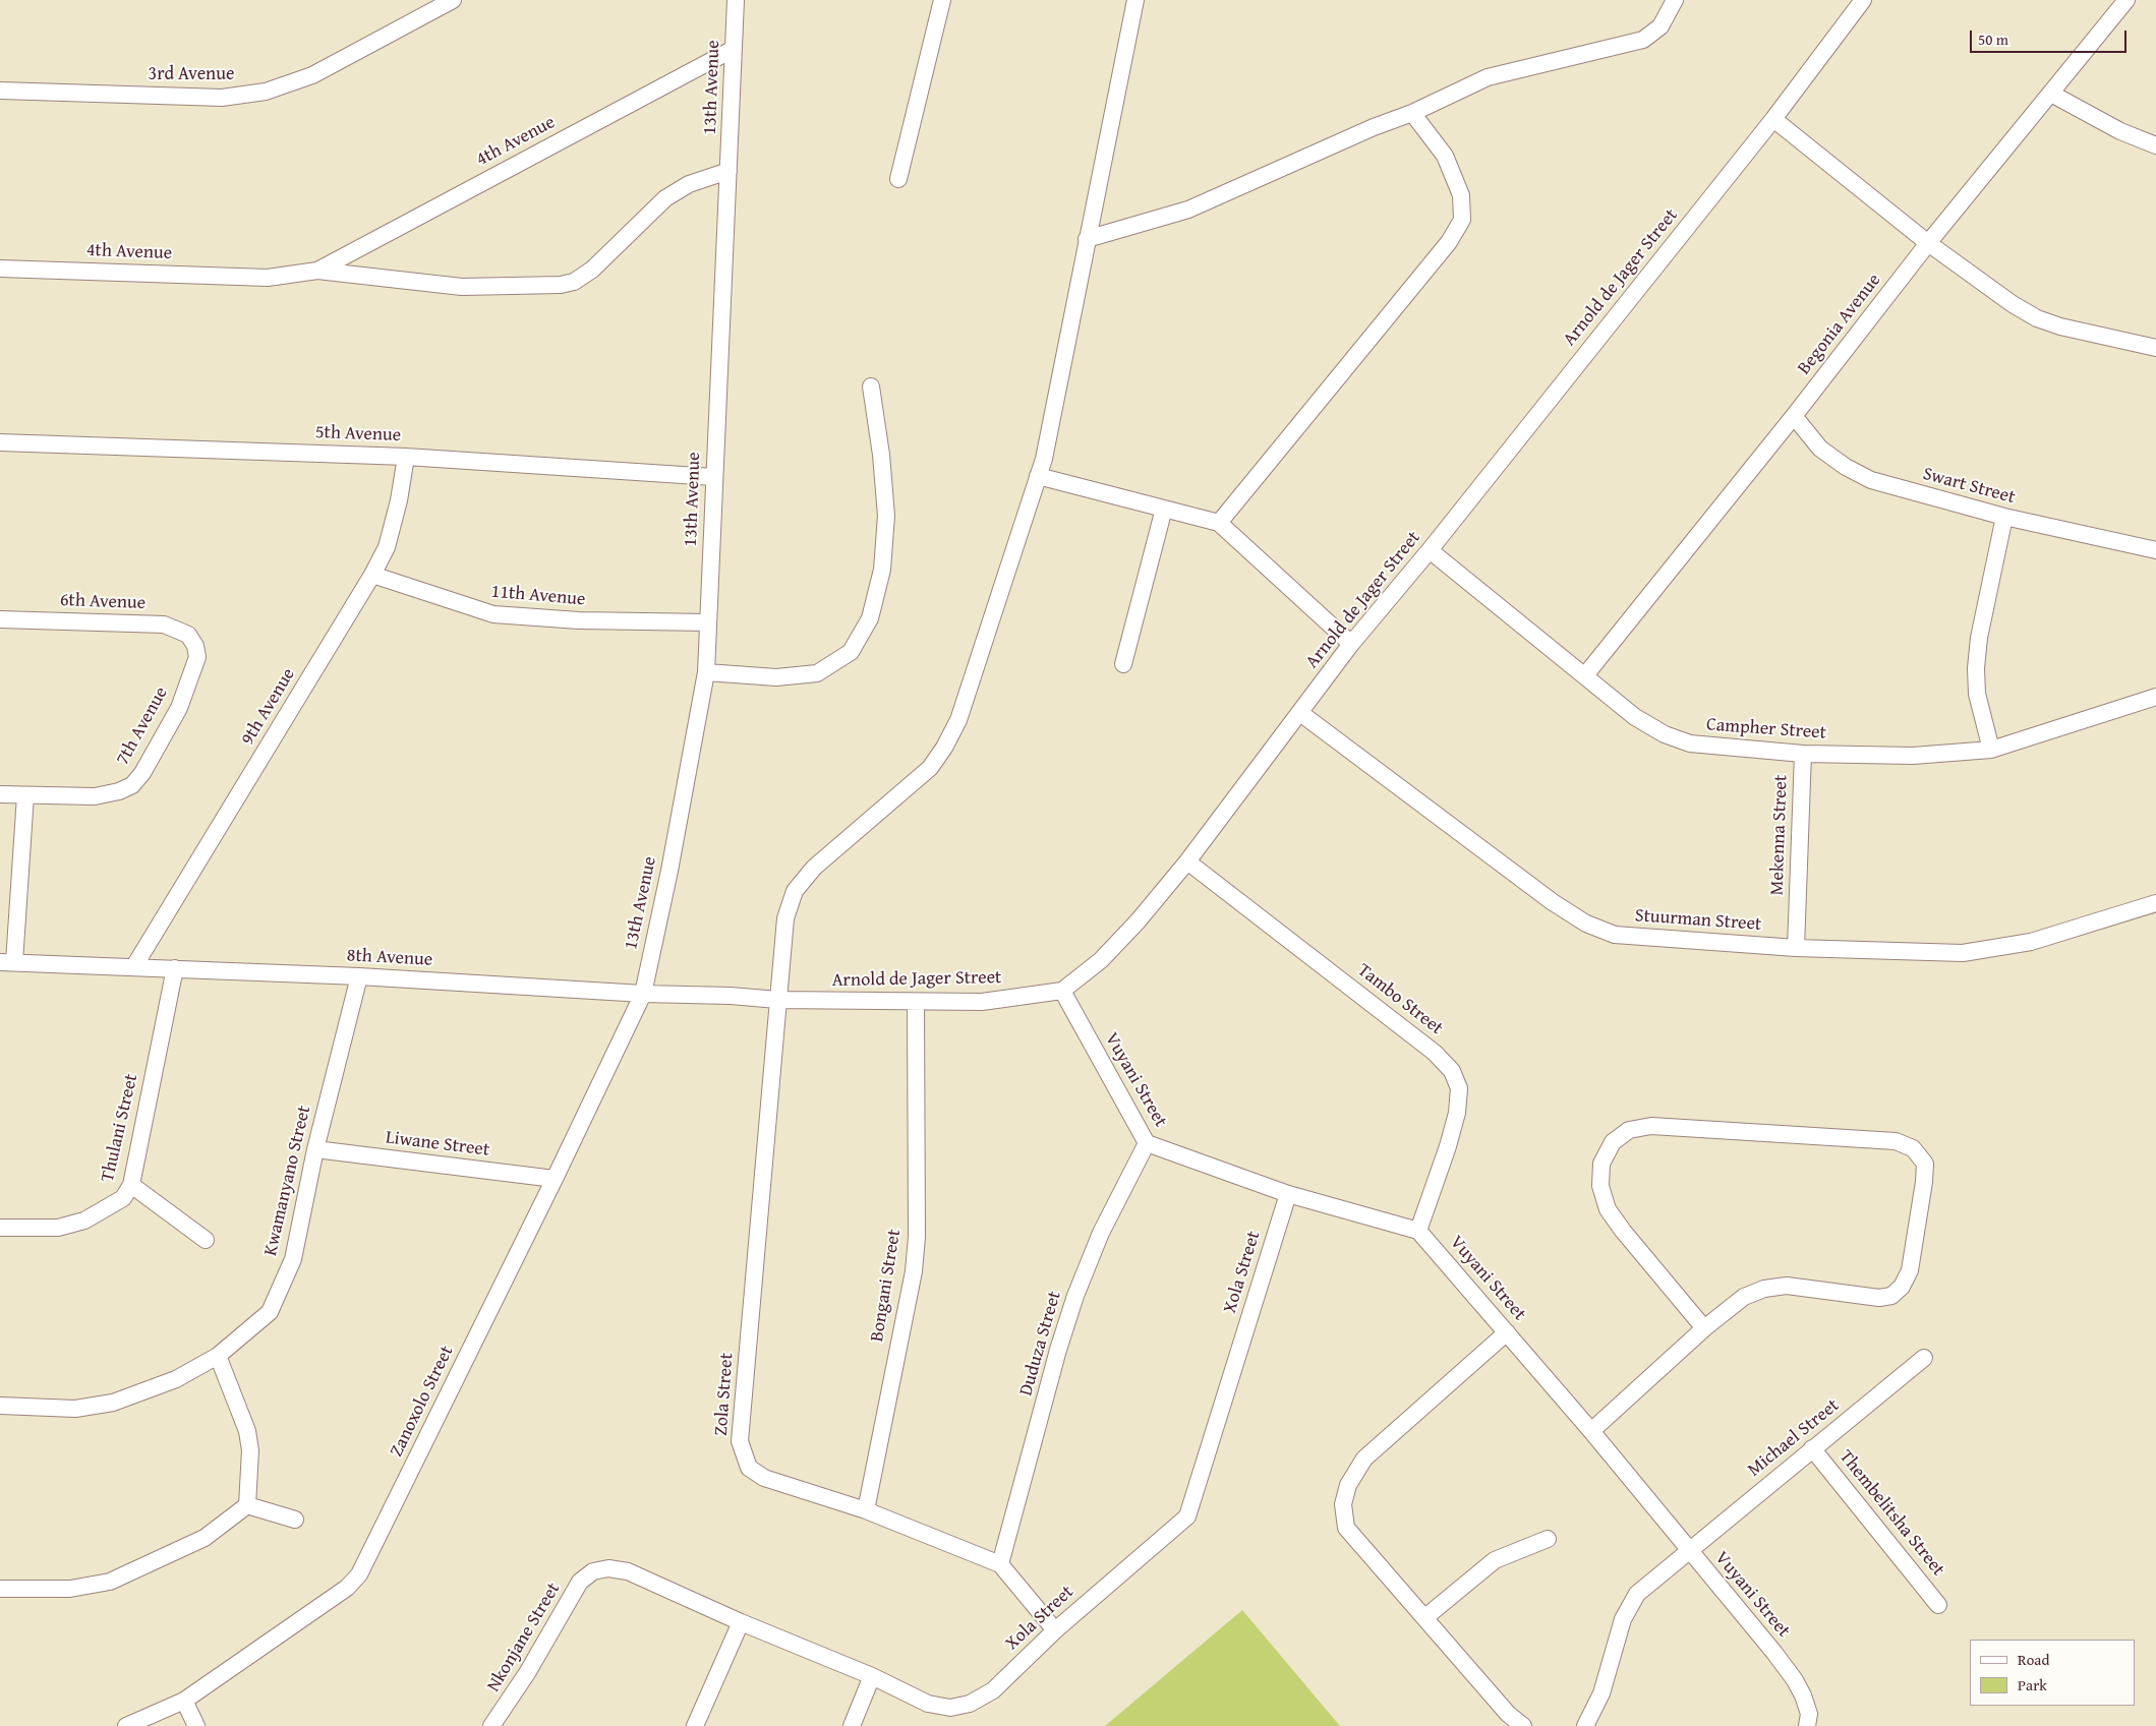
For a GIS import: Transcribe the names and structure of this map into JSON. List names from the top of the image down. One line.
{"streets":{"street":["3rd Avenue","13th Avenue","4th Avenue","Arnold de Jager Street","Begonia Avenue","5th Avenue","Swart Street","11th Avenue","6th Avenue","9th Avenue","7th Avenue","Campher Street","Mekenna Street","Stuurman Street","8th Avenue","Tambo Street","Vuyani Street","Thulani Street","Liwane Street","Kwamanyano Street","Xola Street","Bongani Street","Duduza Street","Zola Street","Zanoxolo Street","Michael Street","Thembelitsha Street","Nkonjane Street"]},"crossings":[["13th Avenue","4th Avenue"],["13th Avenue","5th Avenue"],["13th Avenue","11th Avenue"],["13th Avenue","8th Avenue"],["13th Avenue","Zanoxolo Street"],["Arnold de Jager Street","Campher Street"],["Arnold de Jager Street","Stuurman Street"],["Arnold de Jager Street","8th Avenue"],["Arnold de Jager Street","Tambo Street"],["Arnold de Jager Street","Vuyani Street"],["Arnold de Jager Street","Bongani Street"],["Arnold de Jager Street","Zola Street"],["Begonia Avenue","Swart Street"],["Begonia Avenue","Campher Street"],["5th Avenue","9th Avenue"],["11th Avenue","9th Avenue"],["6th Avenue","7th Avenue"],["9th Avenue","8th Avenue"],["Campher Street","Mekenna Street"],["Mekenna Street","Stuurman Street"],["8th Avenue","Thulani Street"],["8th Avenue","Kwamanyano Street"],["8th Avenue","Zola Street"],["8th Avenue","Zanoxolo Street"],["Tambo Street","Vuyani Street"],["Vuyani Street","Xola Street"],["Vuyani Street","Duduza Street"],["Vuyani Street","Michael Street"],["Liwane Street","Kwamanyano Street"],["Liwane Street","Zanoxolo Street"],["Xola Street","Zola Street"],["Xola Street","Nkonjane Street"],["Bongani Street","Zola Street"],["Duduza Street","Zola Street"],["Michael Street","Thembelitsha Street"]],"legend":["Road","Park"],"scale_bar":"50 m"}
